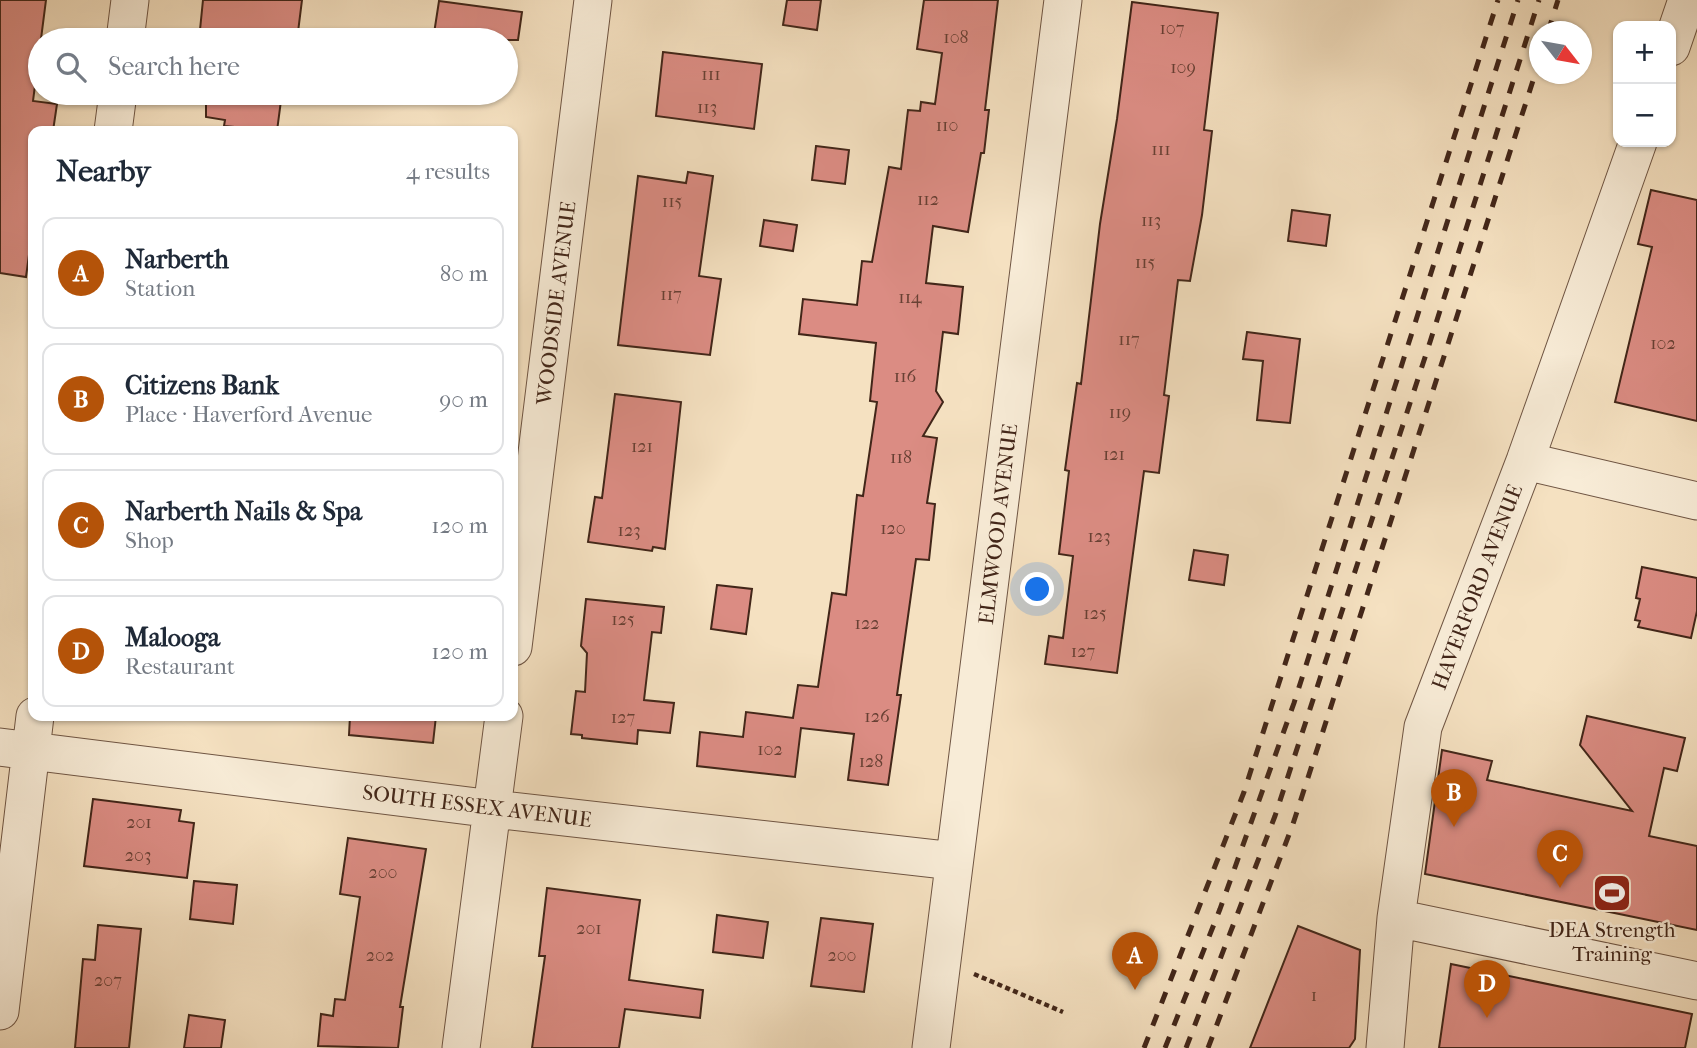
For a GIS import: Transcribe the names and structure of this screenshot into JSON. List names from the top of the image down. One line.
{"streets":{"street":["WOODSIDE AVENUE","ELMWOOD AVENUE","HAVERFORD AVENUE","SOUTH ESSEX AVENUE"]},"crossings":[["ELMWOOD AVENUE","SOUTH ESSEX AVENUE"]],"places":{"sports":["DEA Strength Training"]},"house_numbers":["107","108","109","111","113","110","111","112","115","113","115","117","114","117","102","116","119","121","121","118","120","123","123","125","125","122","127","126","127","102","128","201","203","200","201","202","200","207","1"],"north":"bottom right","page":{"map_buttons":["+","−"],"search":"Search here","heading":["Nearby","4 results"],"list":[{"mark":"A","name":"Narberth","note":"Station","value":"80 m"},{"mark":"B","name":"Citizens Bank","note":"Place · Haverford Avenue","value":"90 m"},{"mark":"C","name":"Narberth Nails & Spa","note":"Shop","value":"120 m"},{"mark":"D","name":"Malooga","note":"Restaurant","value":"120 m"}],"pins":["B","C","A","D"]}}
